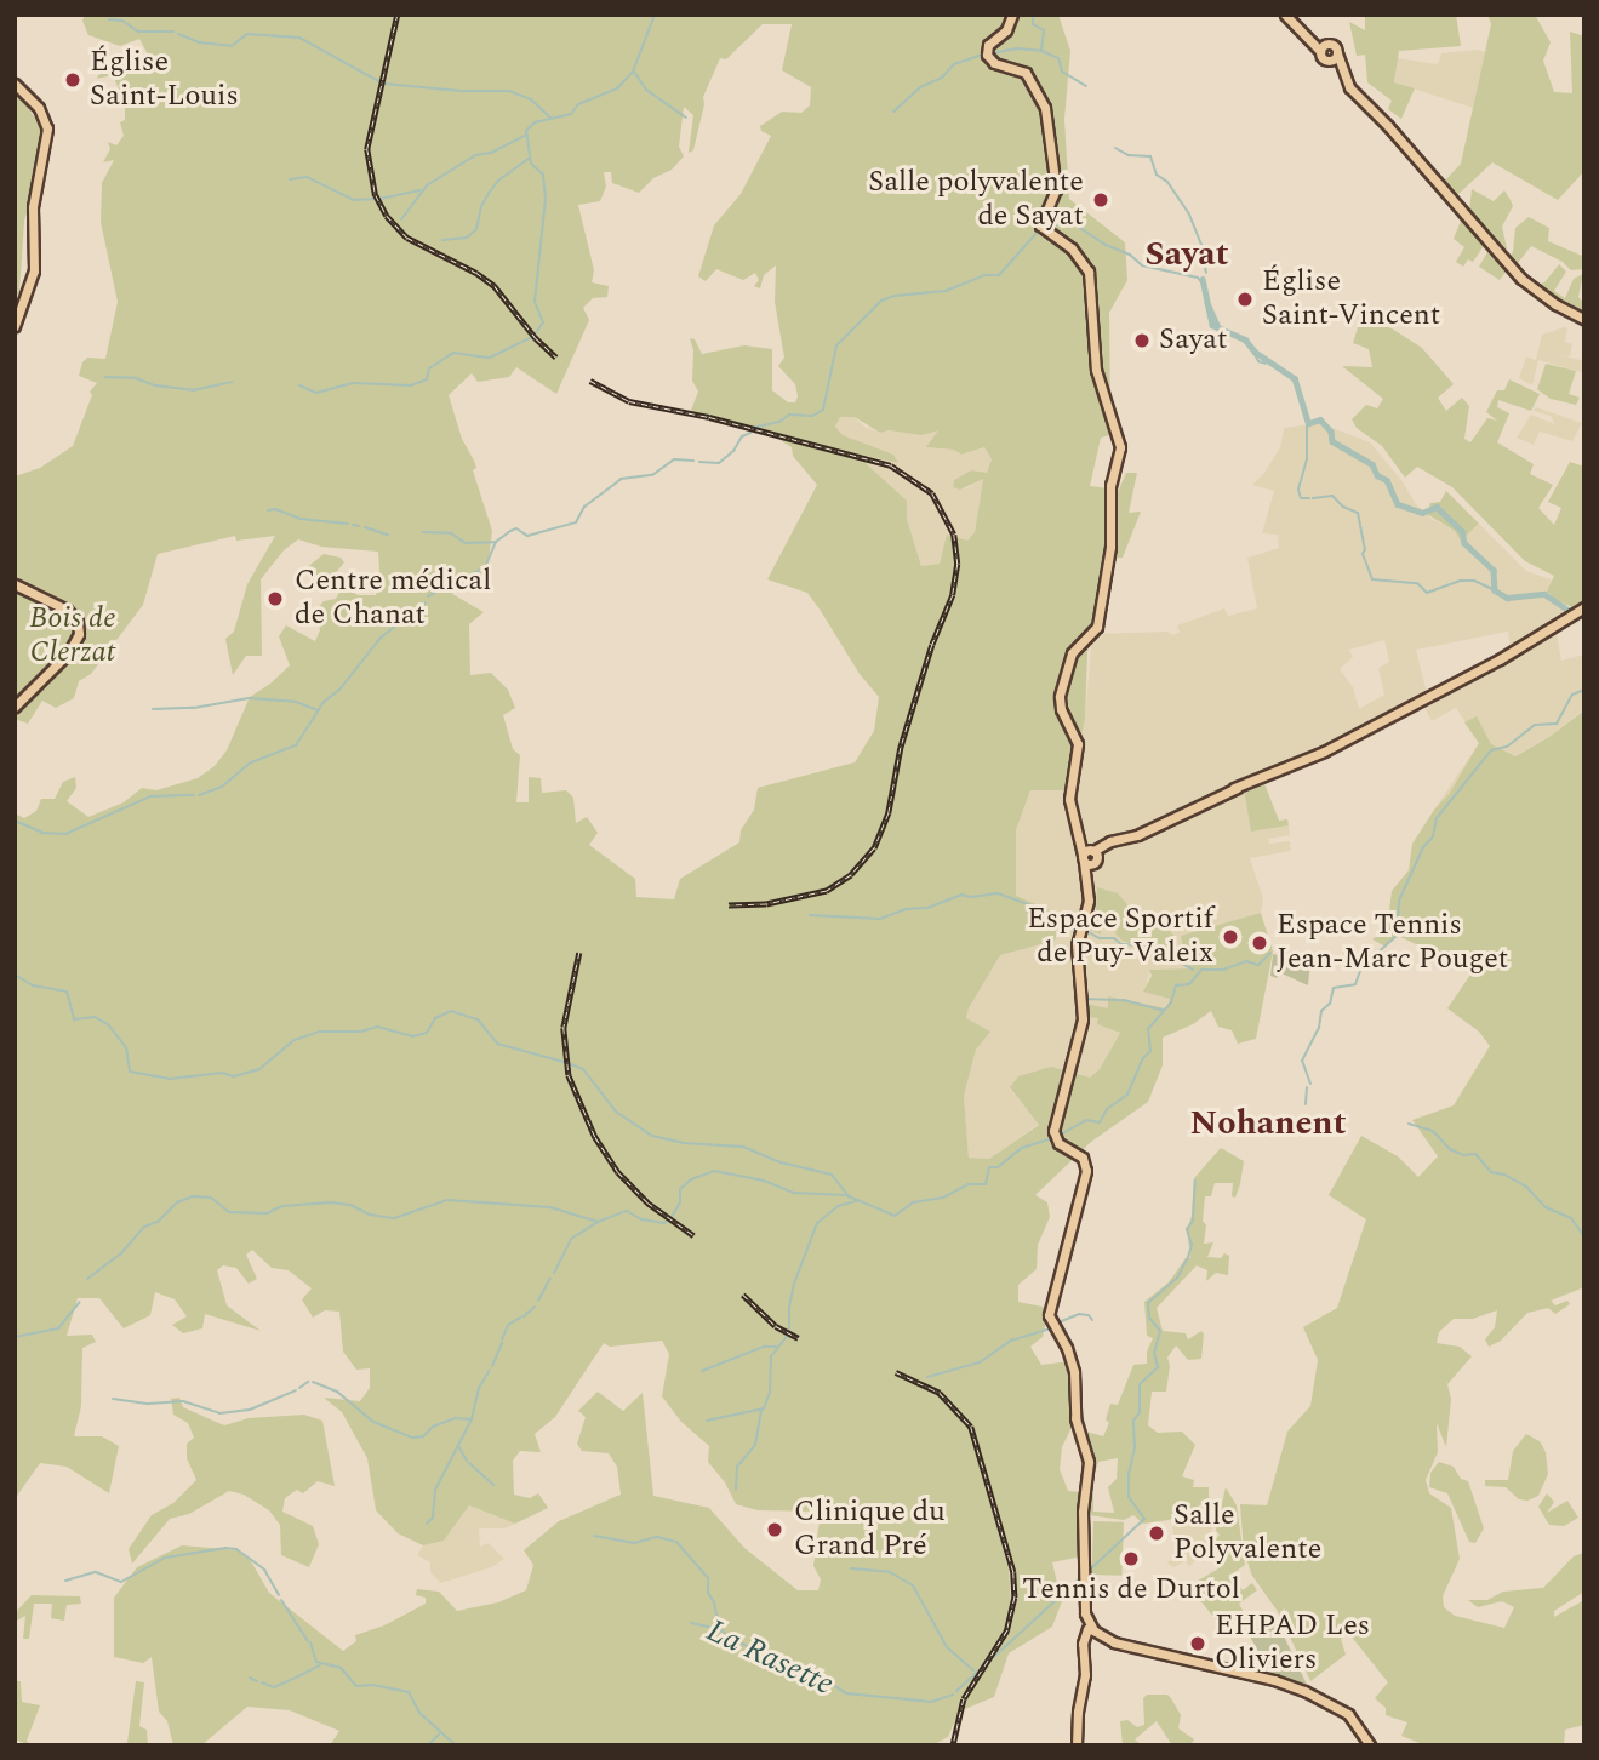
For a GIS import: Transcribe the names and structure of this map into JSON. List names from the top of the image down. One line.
{"districts":["Sayat","Nohanent"],"water":["La Rasette"],"parks":["Bois de Clerzat"],"places":["Église Saint-Louis","Salle polyvalente de Sayat","Église Saint-Vincent","Sayat","Centre médical de Chanat","Espace Sportif de Puy-Valeix","Espace Tennis Jean-Marc Pouget","Clinique du Grand Pré","Salle Polyvalente","Tennis de Durtol","EHPAD Les Oliviers"]}
